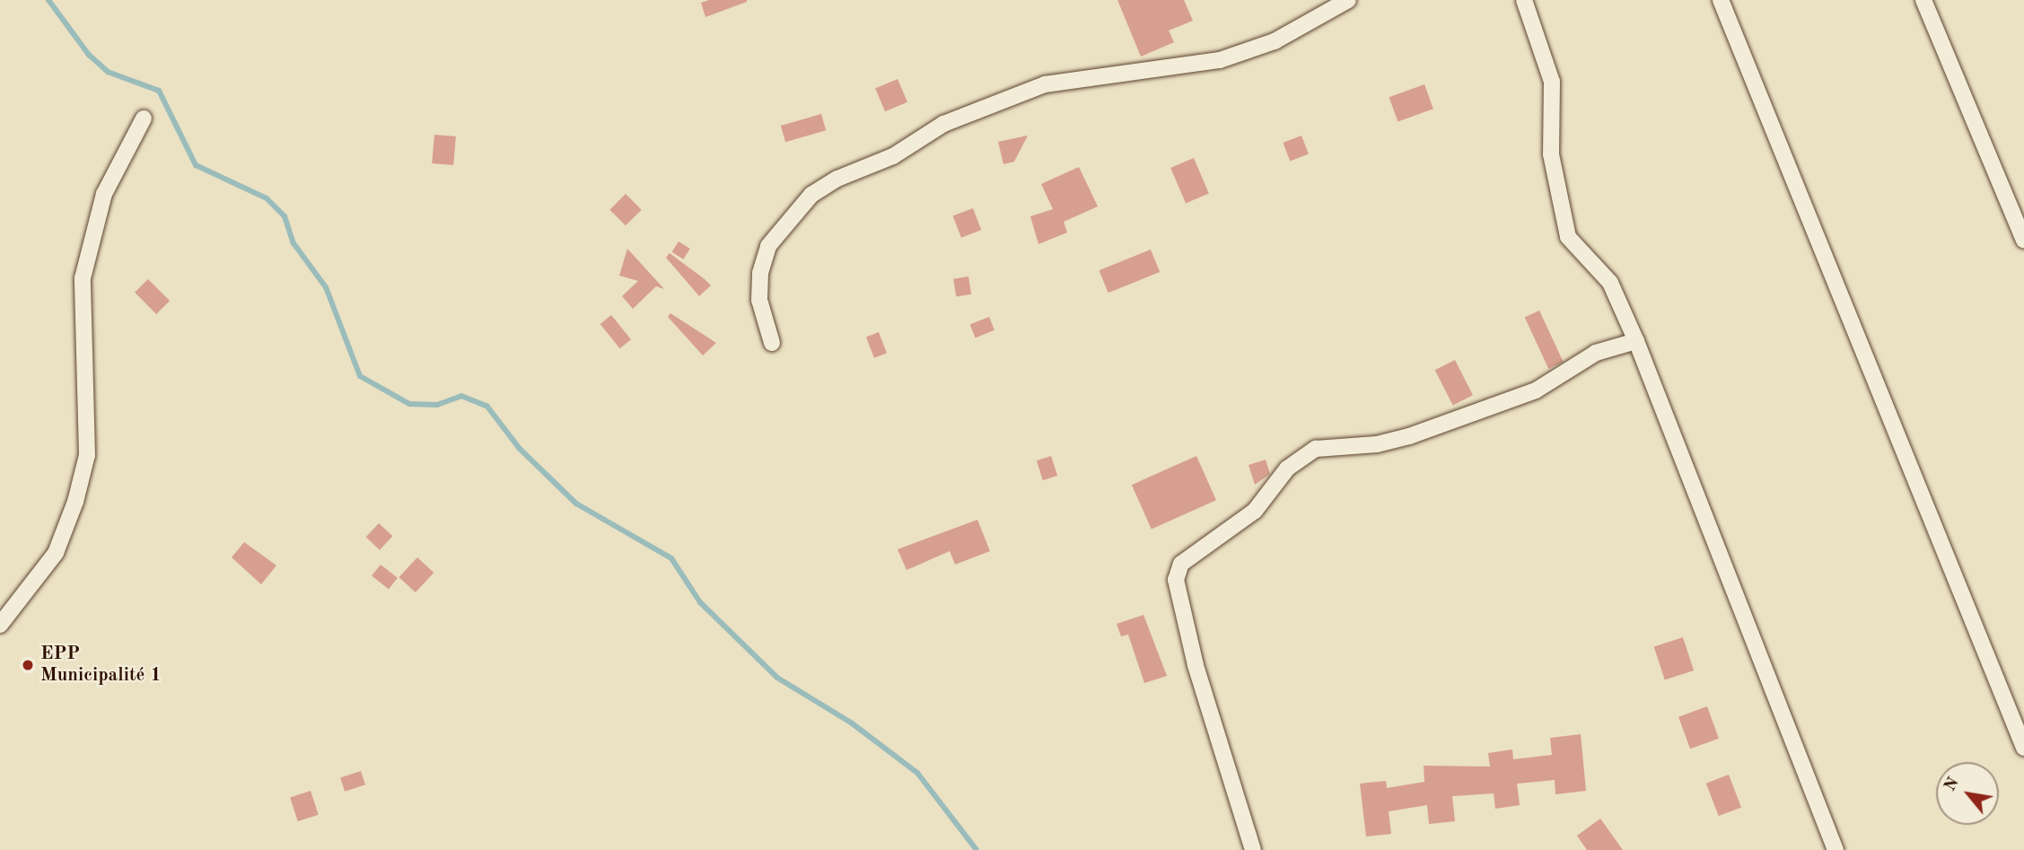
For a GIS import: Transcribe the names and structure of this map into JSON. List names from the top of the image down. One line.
{"places":["EPP Municipalité 1"],"north":"top left"}
